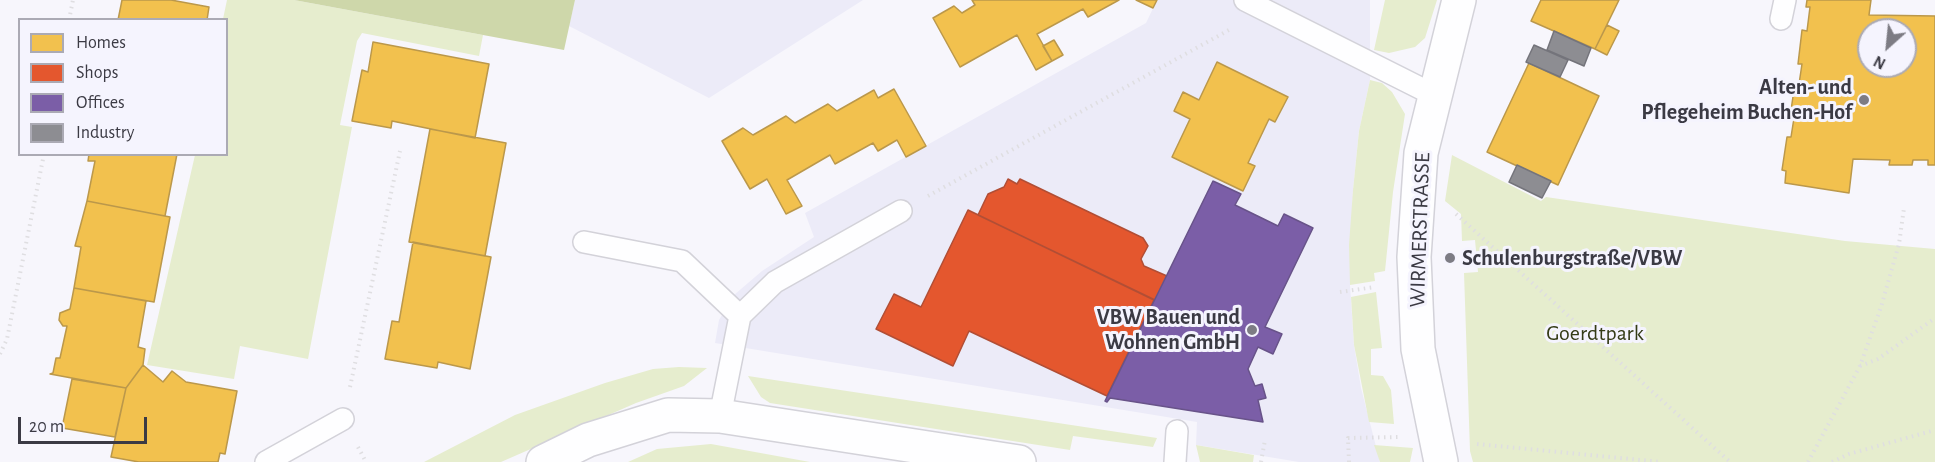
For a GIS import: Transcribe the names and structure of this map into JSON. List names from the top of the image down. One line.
{"streets":{"street":["WIRMERSTRASSE"]},"parks":["Goerdtpark"],"places":["Alten- und Pflegeheim Buchen-Hof","Schulenburgstraße/VBW","VBW Bauen und Wohnen GmbH"],"legend":["Homes","Shops","Offices","Industry"],"scale_bar":"20 m","north":"bottom left"}
